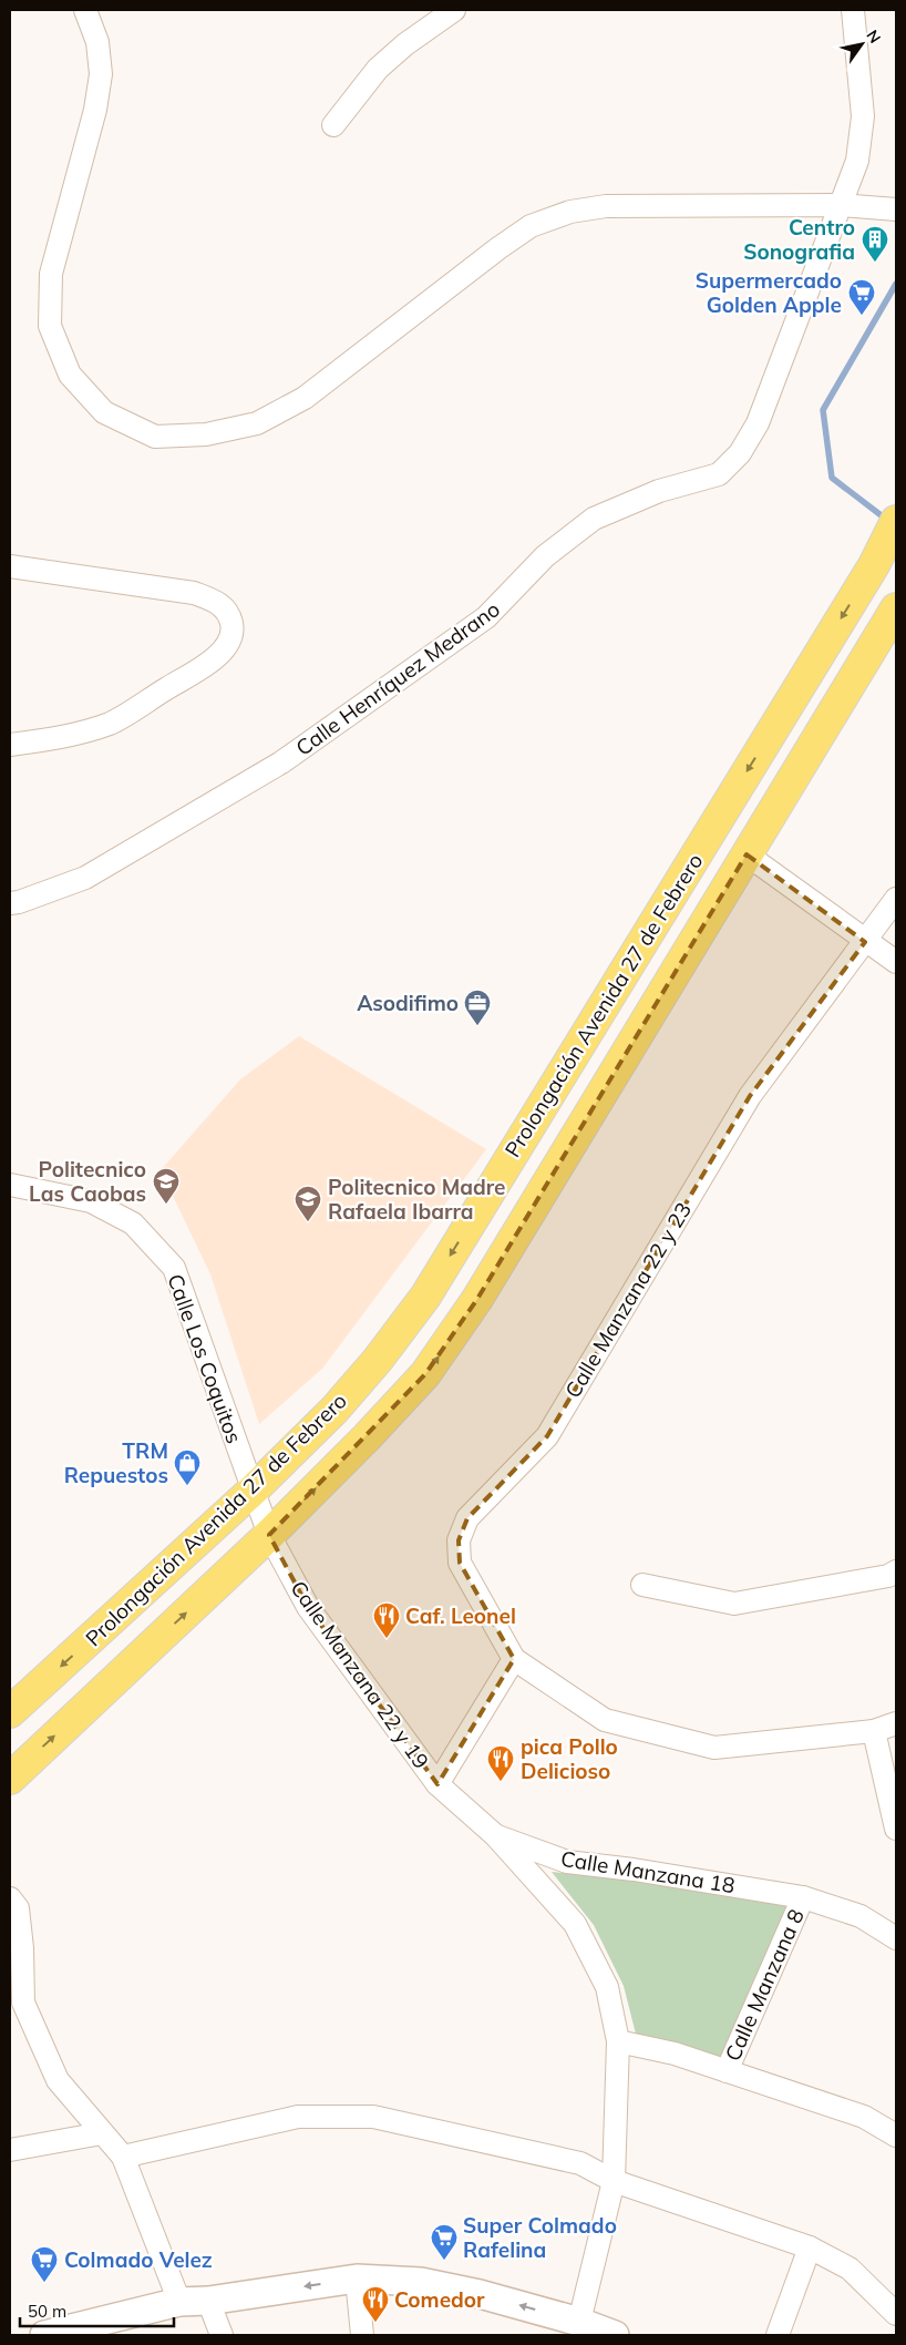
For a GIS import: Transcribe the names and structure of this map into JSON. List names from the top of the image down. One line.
{"streets":{"main road":["Prolongación Avenida 27 de Febrero"],"street":["Calle Henríquez Medrano","Calle Manzana 22 y 23","Calle Los Coquitos","Calle Manzana 22 y 19","Calle Manzana 18","Calle Manzana 8"]},"crossings":[["Prolongación Avenida 27 de Febrero","Calle Los Coquitos"],["Prolongación Avenida 27 de Febrero","Calle Manzana 22 y 19"],["Calle Los Coquitos","Calle Manzana 22 y 19"],["Calle Manzana 22 y 19","Calle Manzana 18"],["Calle Manzana 18","Calle Manzana 8"]],"places":{"building":["Centro Sonografia"],"supermarket":["Supermercado Golden Apple","Super Colmado Rafelina","Colmado Velez"],"office":["Asodifimo"],"school or university":["Politecnico Las Caobas","Politecnico Madre Rafaela Ibarra"],"shop":["TRM Repuestos"],"restaurant":["Caf. Leonel","pica Pollo Delicioso","Comedor"]},"scale_bar":"50 m","north":"top right"}
